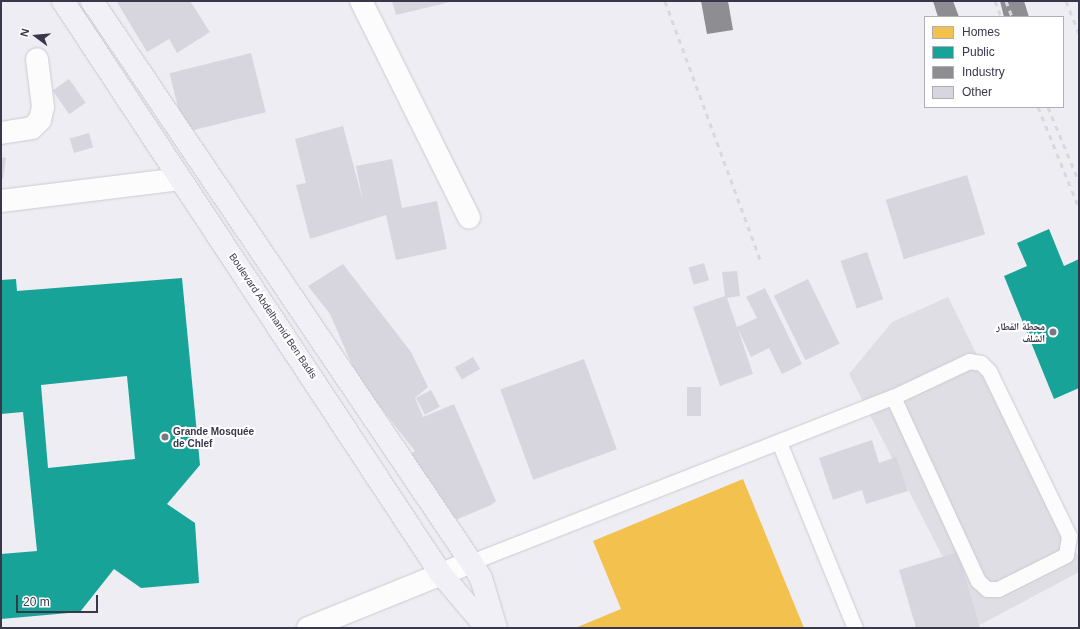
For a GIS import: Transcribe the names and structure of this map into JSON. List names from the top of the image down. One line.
{"streets":{"main road":["Boulevard Abdelhamid Ben Badis"]},"places":["محطة القطار الشلف","Grande Mosquée de Chlef"],"legend":["Homes","Public","Industry","Other"],"scale_bar":"20 m","north":"left"}
